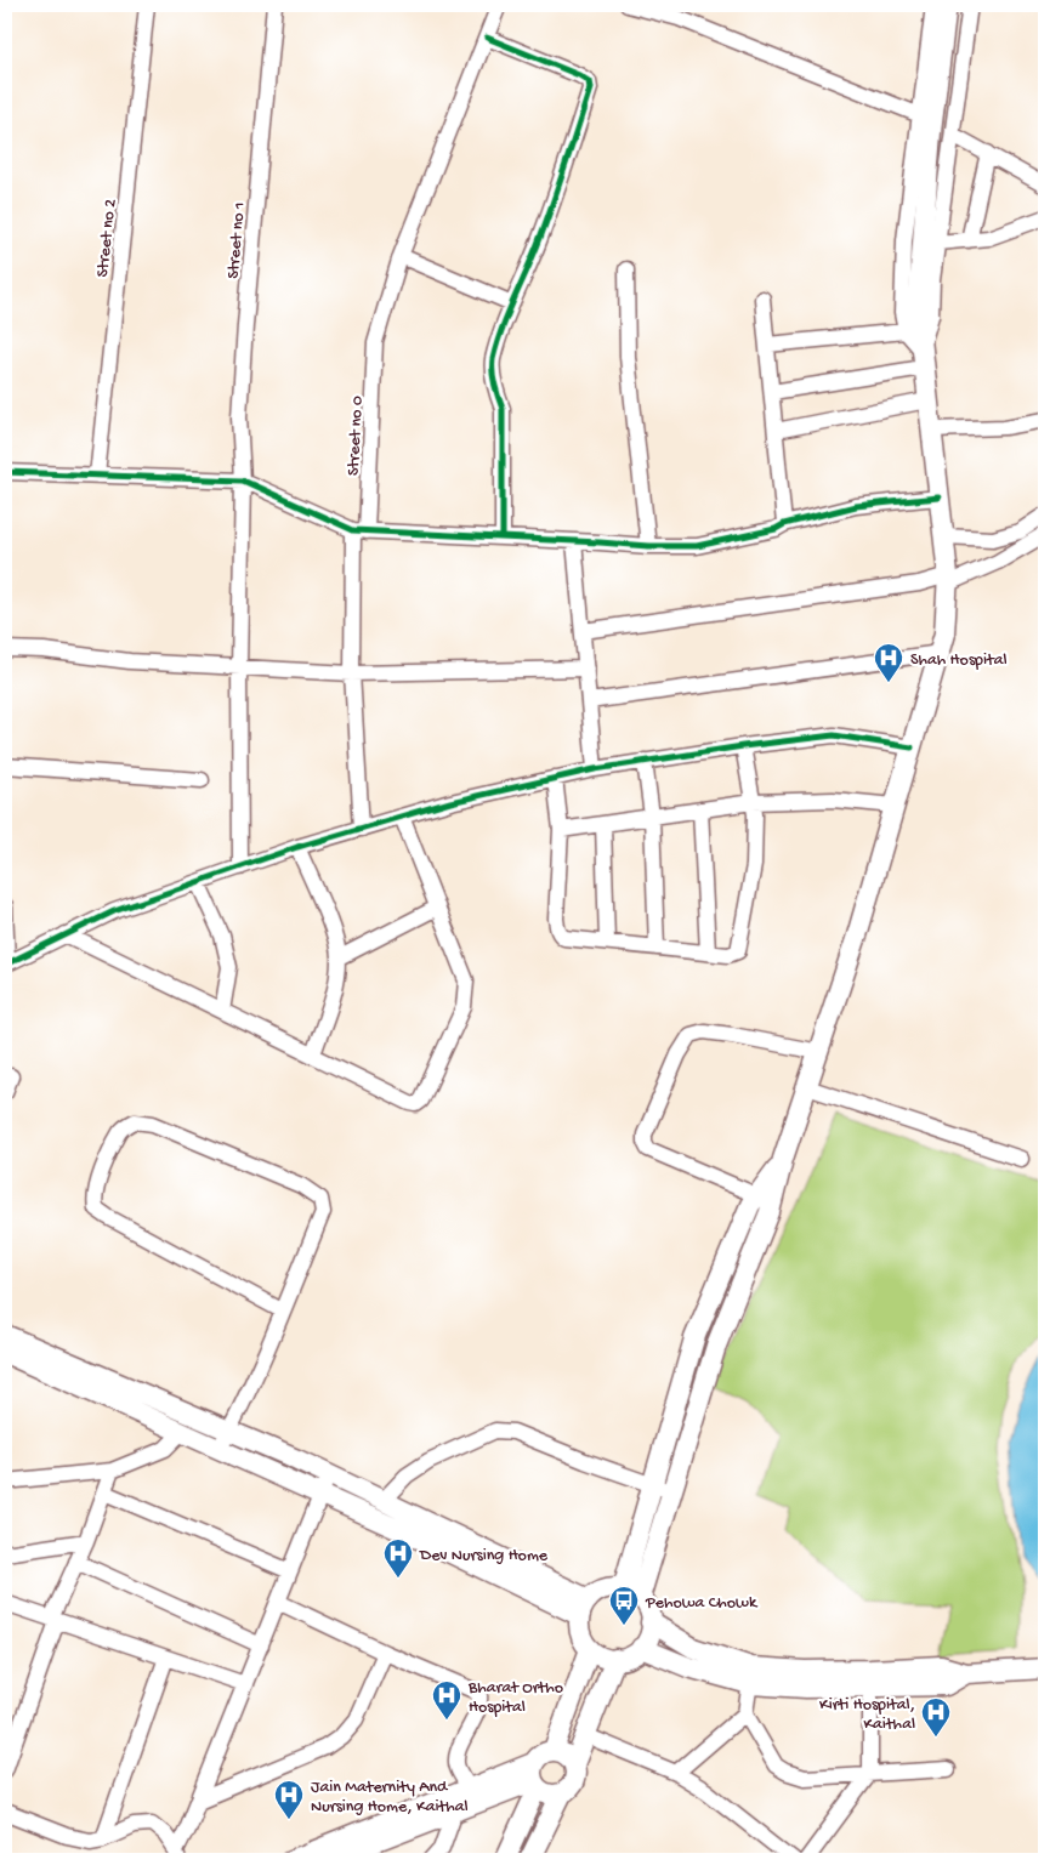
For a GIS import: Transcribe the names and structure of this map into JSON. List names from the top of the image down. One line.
{"streets":{"street":["Street no 2","Street no 1","Street no 0"]},"places":{"hospital":["Shah Hospital","Dev Nursing Home","Bharat Ortho Hospital","Kirti Hospital, Kaithal","Jain Maternity And Nursing Home, Kaithal"],"bus stop":["Pehowa Chowk"]}}
